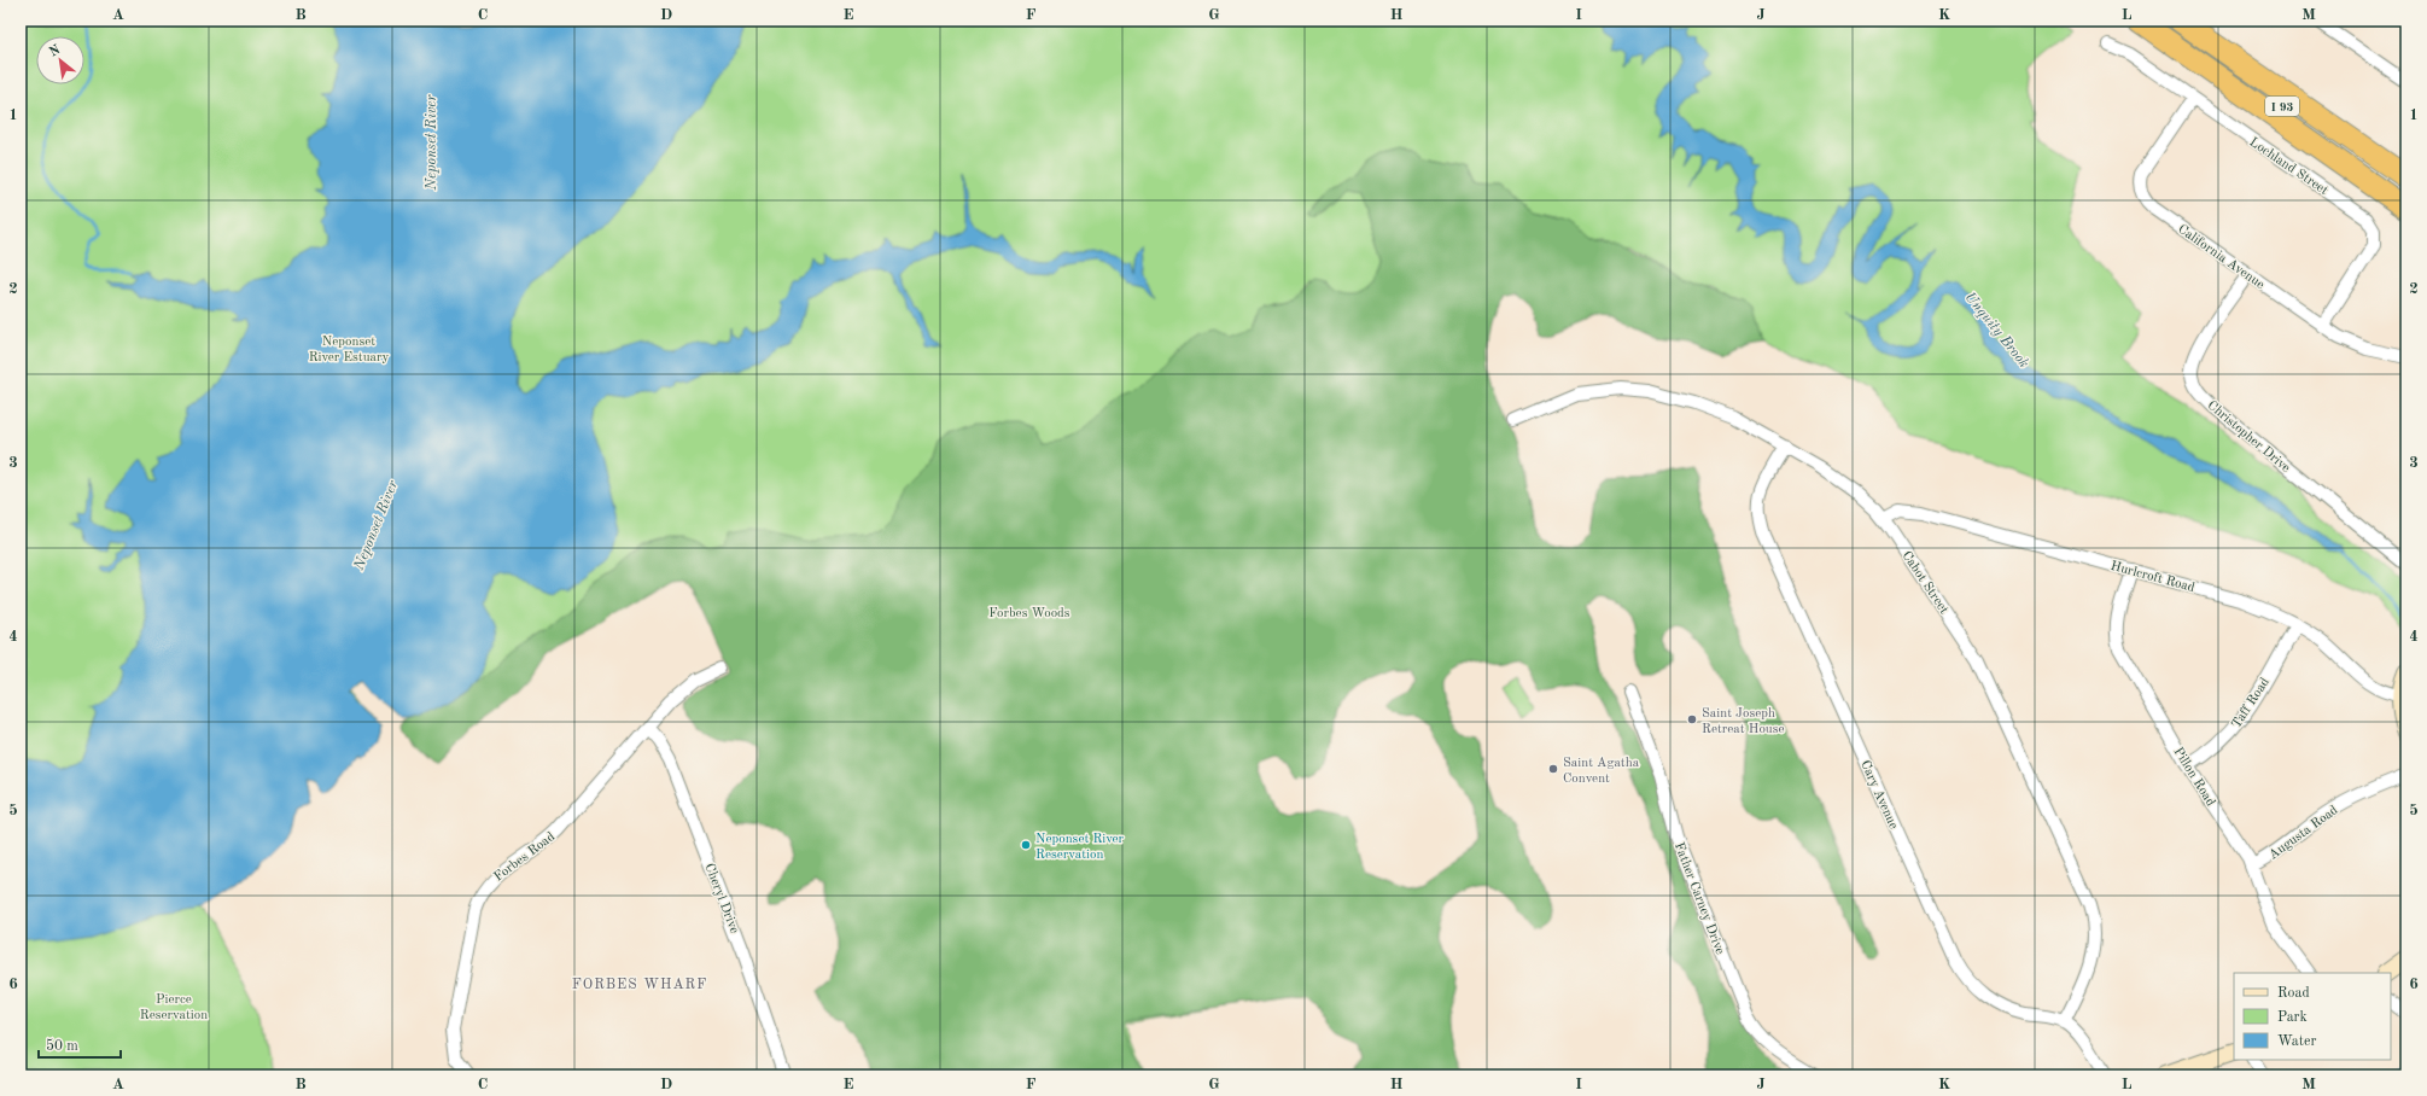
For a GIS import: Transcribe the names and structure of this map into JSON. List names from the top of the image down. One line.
{"streets":{"highway":["I 93"],"street":["Lochland Street","California Avenue","Christopher Drive","Hurlcroft Road","Cabot Street","Taff Road","Pillon Road","Cary Avenue","Augusta Road","Forbes Road","Cheryl Drive","Father Carney Drive"]},"crossings":[["Lochland Street","California Avenue"],["California Avenue","Christopher Drive"],["Hurlcroft Road","Cabot Street"],["Hurlcroft Road","Taff Road"],["Hurlcroft Road","Pillon Road"],["Cabot Street","Cary Avenue"],["Taff Road","Pillon Road"],["Pillon Road","Augusta Road"],["Forbes Road","Cheryl Drive"]],"districts":["FORBES WHARF"],"water":["Neponset River","Unquity Brook"],"parks":["Neponset River Estuary","Forbes Woods","Pierce Reservation"],"places":["Saint Joseph Retreat House","Saint Agatha Convent","Neponset River Reservation"],"legend":["Road","Park","Water"],"scale_bar":"50 m","north":"top left","grid":{"columns":["A","B","C","D","E","F","G","H","I","J","K","L","M"],"rows":["1","2","3","4","5","6"]}}
